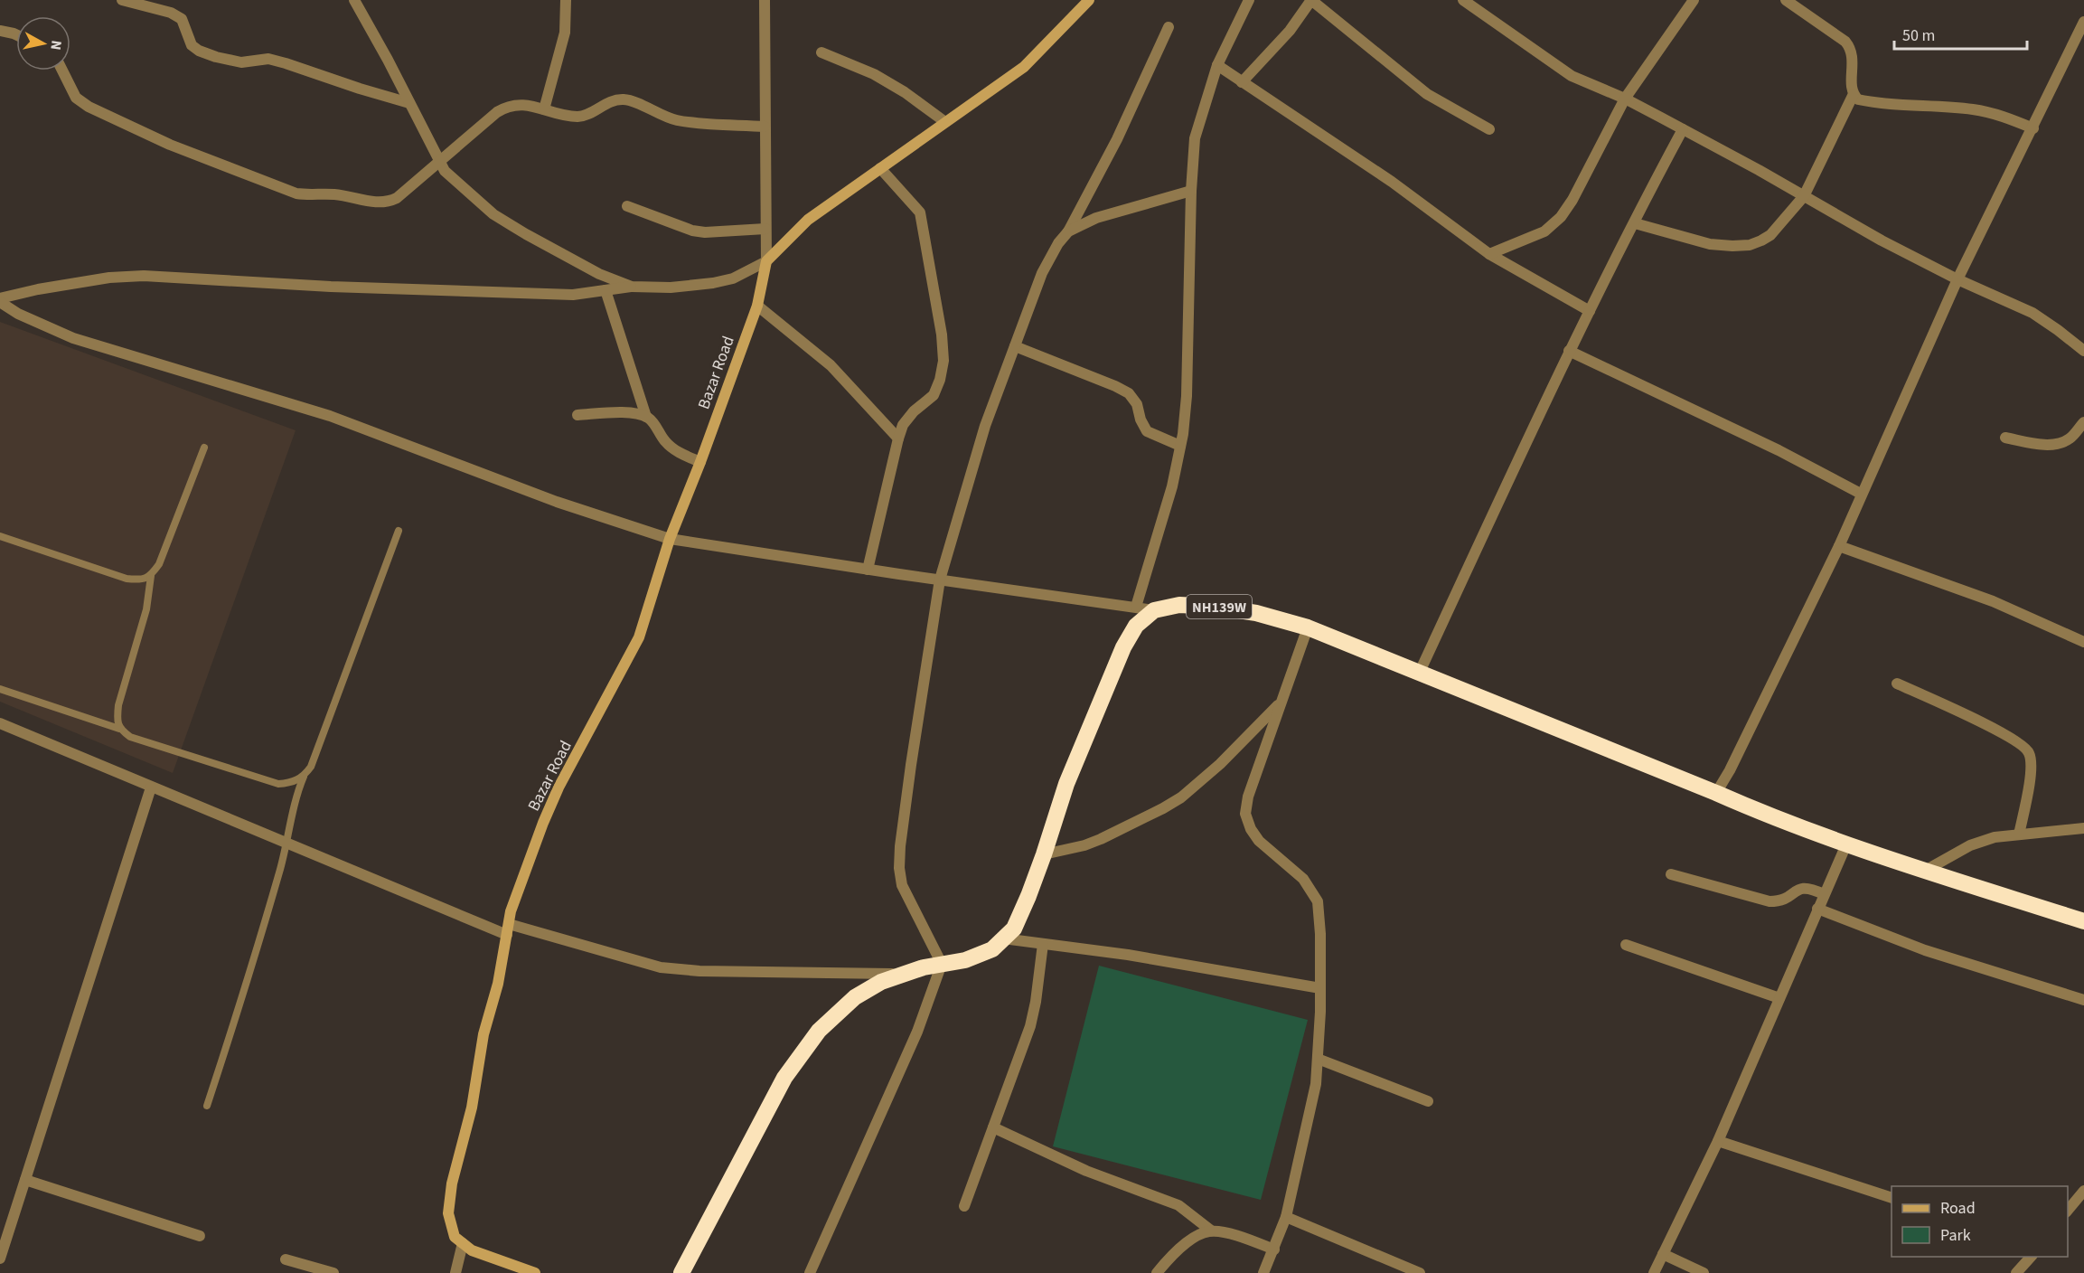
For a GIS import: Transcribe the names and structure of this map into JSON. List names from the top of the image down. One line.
{"streets":{"highway":["NH139W"],"street":["Bazar Road"]},"legend":["Road","Park"],"scale_bar":"50 m","north":"right"}
